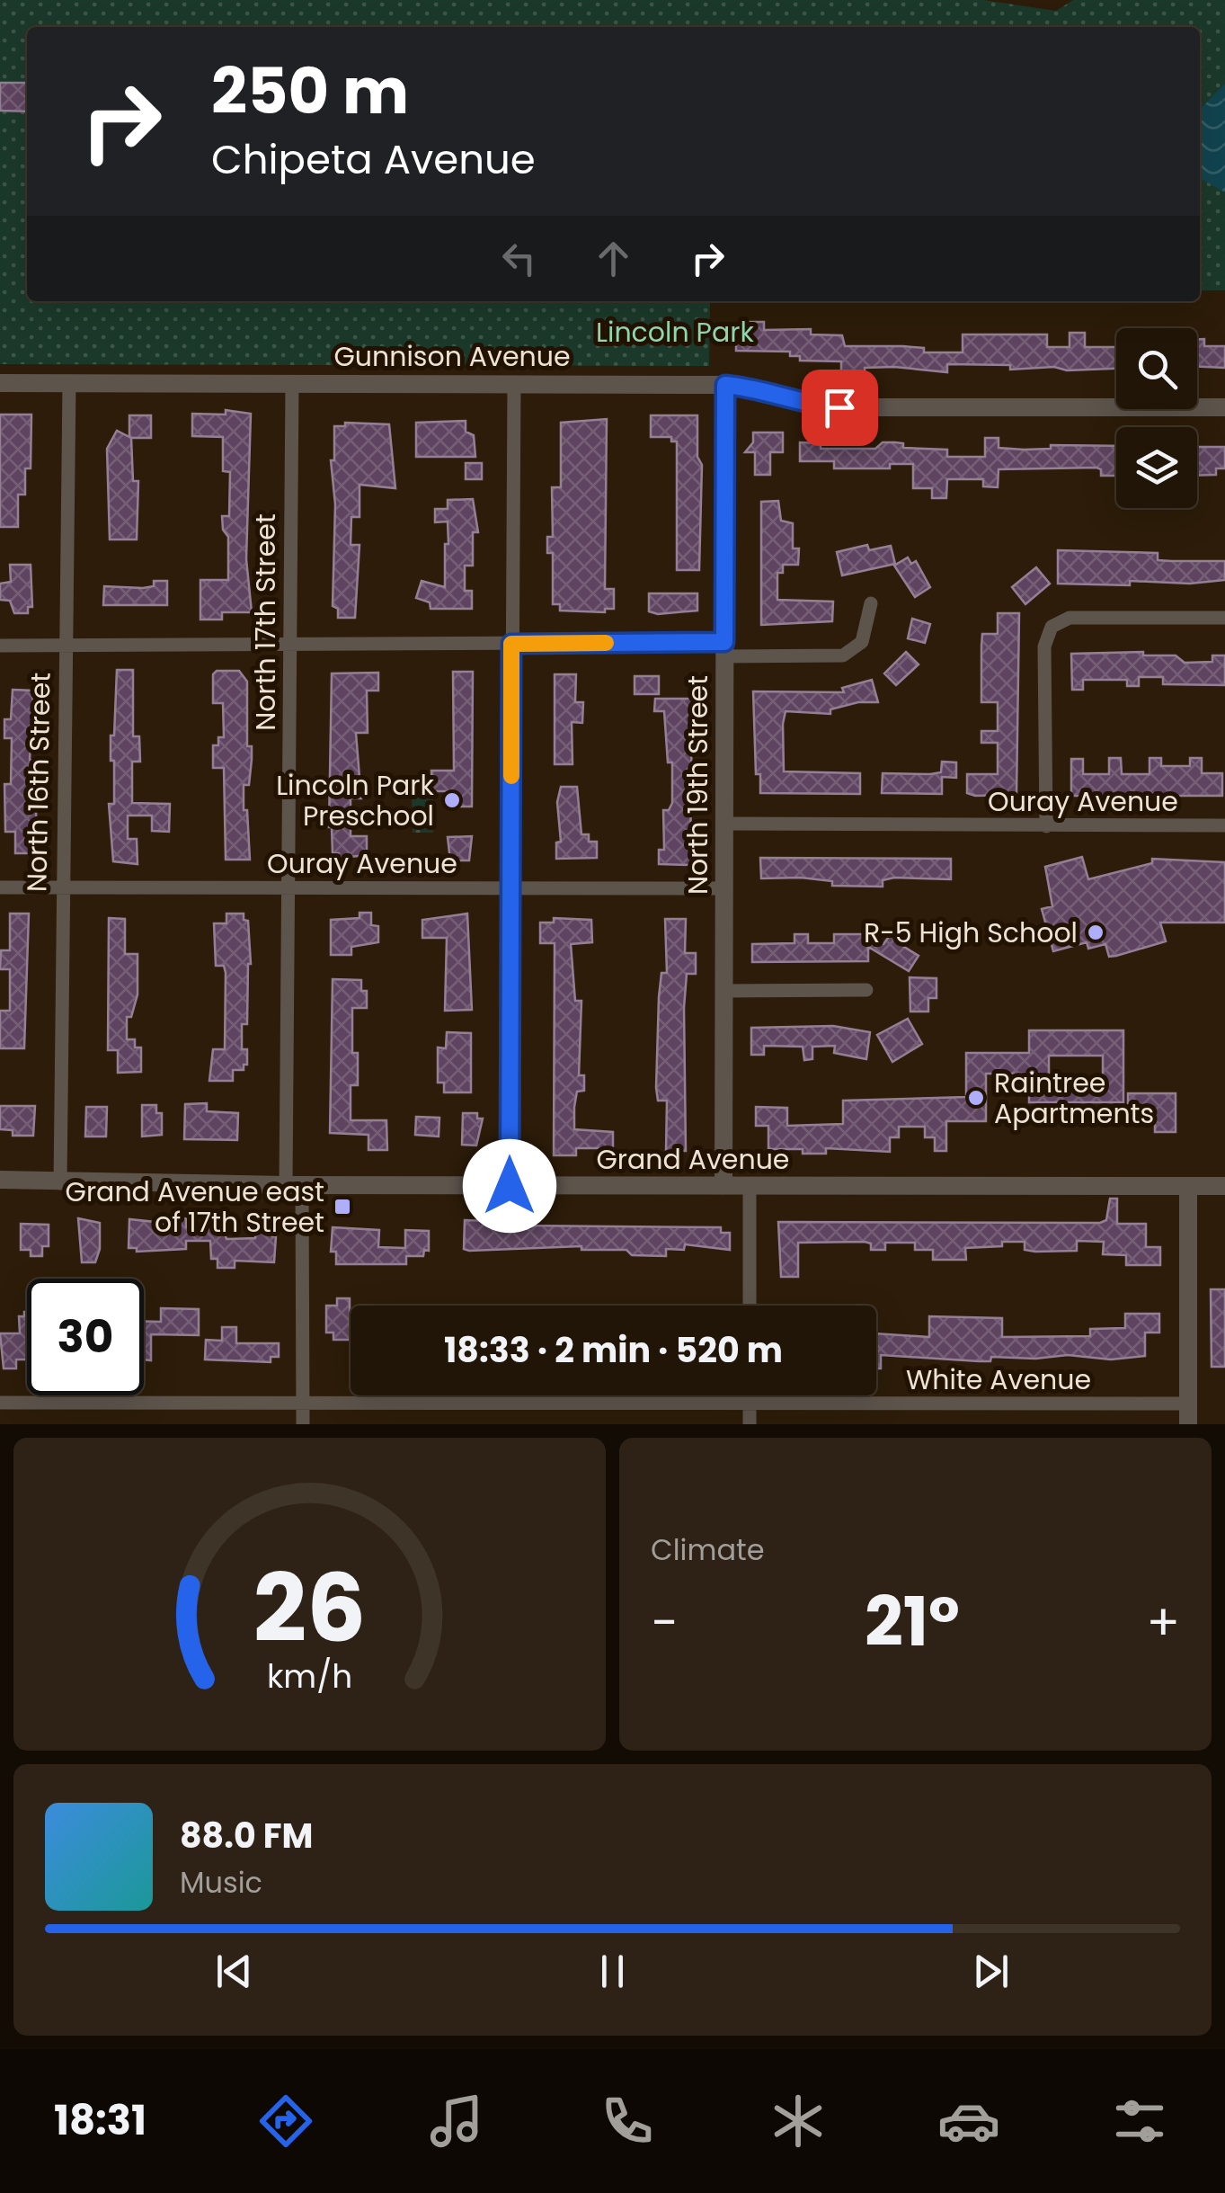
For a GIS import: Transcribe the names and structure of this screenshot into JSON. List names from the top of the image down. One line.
{"streets":{"street":["Gunnison Avenue","North 17th Street","North 16th Street","North 19th Street","Ouray Avenue","Grand Avenue","White Avenue"]},"crossings":[["Gunnison Avenue","North 17th Street"],["Gunnison Avenue","North 16th Street"],["Gunnison Avenue","North 19th Street"],["North 17th Street","Ouray Avenue"],["North 17th Street","Grand Avenue"],["North 17th Street","White Avenue"],["North 16th Street","Ouray Avenue"],["North 16th Street","Grand Avenue"],["North 19th Street","Ouray Avenue"],["North 19th Street","Grand Avenue"]],"parks":["Lincoln Park"],"places":{"other":["Lincoln Park Preschool","R-5 High School","Raintree Apartments"],"transit":["Grand Avenue east of 17th Street"]},"page":{"turn":["250 m","Chipeta Avenue"],"limit":"30","trip":"18:33 · 2 min · 520 m","tile":"Climate","heat":["−","21°","+"],"song":["88.0 FM","Music"],"tabs":"18:31","gauge":["26","km/h"]}}
